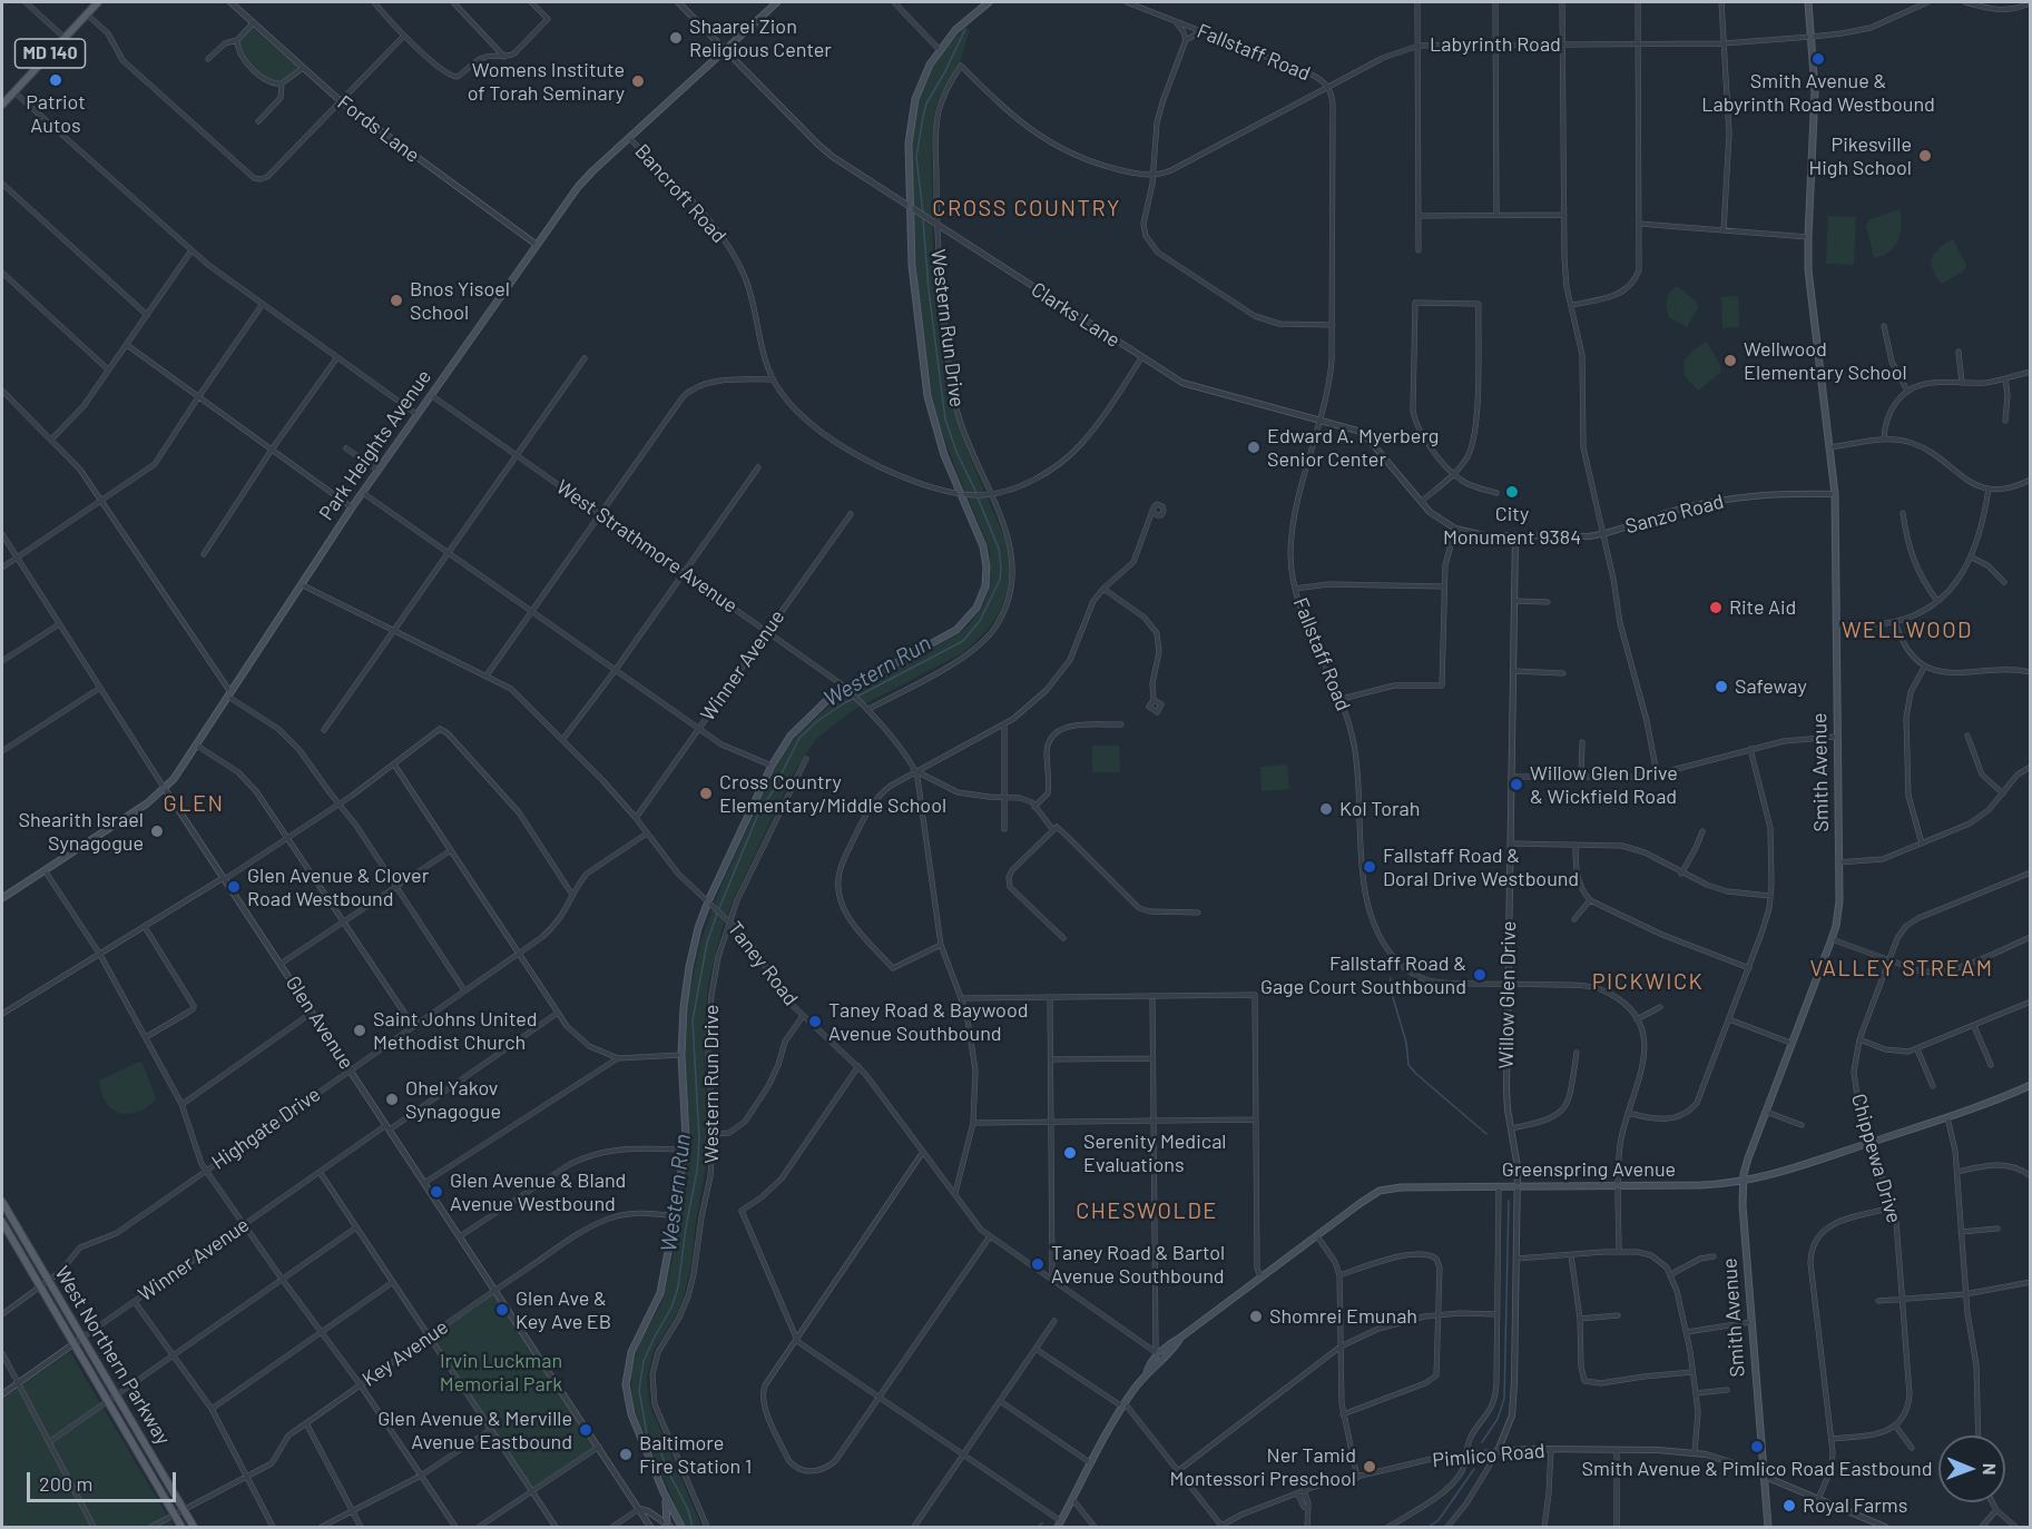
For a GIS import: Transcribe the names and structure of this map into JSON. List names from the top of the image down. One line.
{"streets":{"main road":["MD 140","Park Heights Avenue","Smith Avenue","Greenspring Avenue","West Northern Parkway"],"street":["Labyrinth Road","Fallstaff Road","Fords Lane","Bancroft Road","Clarks Lane","Western Run Drive","Sanzo Road","West Strathmore Avenue","Winner Avenue","Taney Road","Willow Glen Drive","Glen Avenue","Highgate Drive","Chippewa Drive","Key Avenue","Pimlico Road"]},"crossings":[["Labyrinth Road","Fallstaff Road"],["Labyrinth Road","Western Run Drive"],["Labyrinth Road","Smith Avenue"],["Fallstaff Road","Clarks Lane"],["Fallstaff Road","Willow Glen Drive"],["Fords Lane","Park Heights Avenue"],["Bancroft Road","Clarks Lane"],["Bancroft Road","Western Run Drive"],["Bancroft Road","Park Heights Avenue"],["Clarks Lane","Western Run Drive"],["Clarks Lane","Park Heights Avenue"],["Clarks Lane","Sanzo Road"],["Clarks Lane","Willow Glen Drive"],["Western Run Drive","West Strathmore Avenue"],["Western Run Drive","Taney Road"],["Park Heights Avenue","West Strathmore Avenue"],["Park Heights Avenue","Taney Road"],["Park Heights Avenue","Glen Avenue"],["Sanzo Road","Smith Avenue"],["Sanzo Road","Willow Glen Drive"],["West Strathmore Avenue","Winner Avenue"],["West Strathmore Avenue","Taney Road"],["Winner Avenue","Taney Road"],["Winner Avenue","Glen Avenue"],["Winner Avenue","West Northern Parkway"],["Smith Avenue","Greenspring Avenue"],["Smith Avenue","Pimlico Road"],["Taney Road","Highgate Drive"],["Taney Road","Greenspring Avenue"],["Willow Glen Drive","Greenspring Avenue"],["Willow Glen Drive","Pimlico Road"],["Glen Avenue","Highgate Drive"],["Glen Avenue","Key Avenue"],["Highgate Drive","West Northern Parkway"],["Chippewa Drive","Greenspring Avenue"],["Key Avenue","West Northern Parkway"]],"districts":["CROSS COUNTRY","WELLWOOD","GLEN","VALLEY STREAM","PICKWICK","CHESWOLDE"],"water":["Western Run"],"parks":["Irvin Luckman Memorial Park"],"places":["Shaarei Zion Religious Center","Smith Avenue & Labyrinth Road Westbound","Patriot Autos","Womens Institute of Torah Seminary","Pikesville High School","Bnos Yisoel School","Wellwood Elementary School","Edward A. Myerberg Senior Center","City Monument 9384","Rite Aid","Safeway","Willow Glen Drive & Wickfield Road","Cross Country Elementary/Middle School","Kol Torah","Shearith Israel Synagogue","Fallstaff Road & Doral Drive Westbound","Glen Avenue & Clover Road Westbound","Fallstaff Road & Gage Court Southbound","Taney Road & Baywood Avenue Southbound","Saint Johns United Methodist Church","Ohel Yakov Synagogue","Serenity Medical Evaluations","Glen Avenue & Bland Avenue Westbound","Taney Road & Bartol Avenue Southbound","Glen Ave & Key Ave EB","Shomrei Emunah","Glen Avenue & Merville Avenue Eastbound","Smith Avenue & Pimlico Road Eastbound","Baltimore Fire Station 1","Ner Tamid Montessori Preschool","Royal Farms"],"scale_bar":"200 m","north":"right"}
